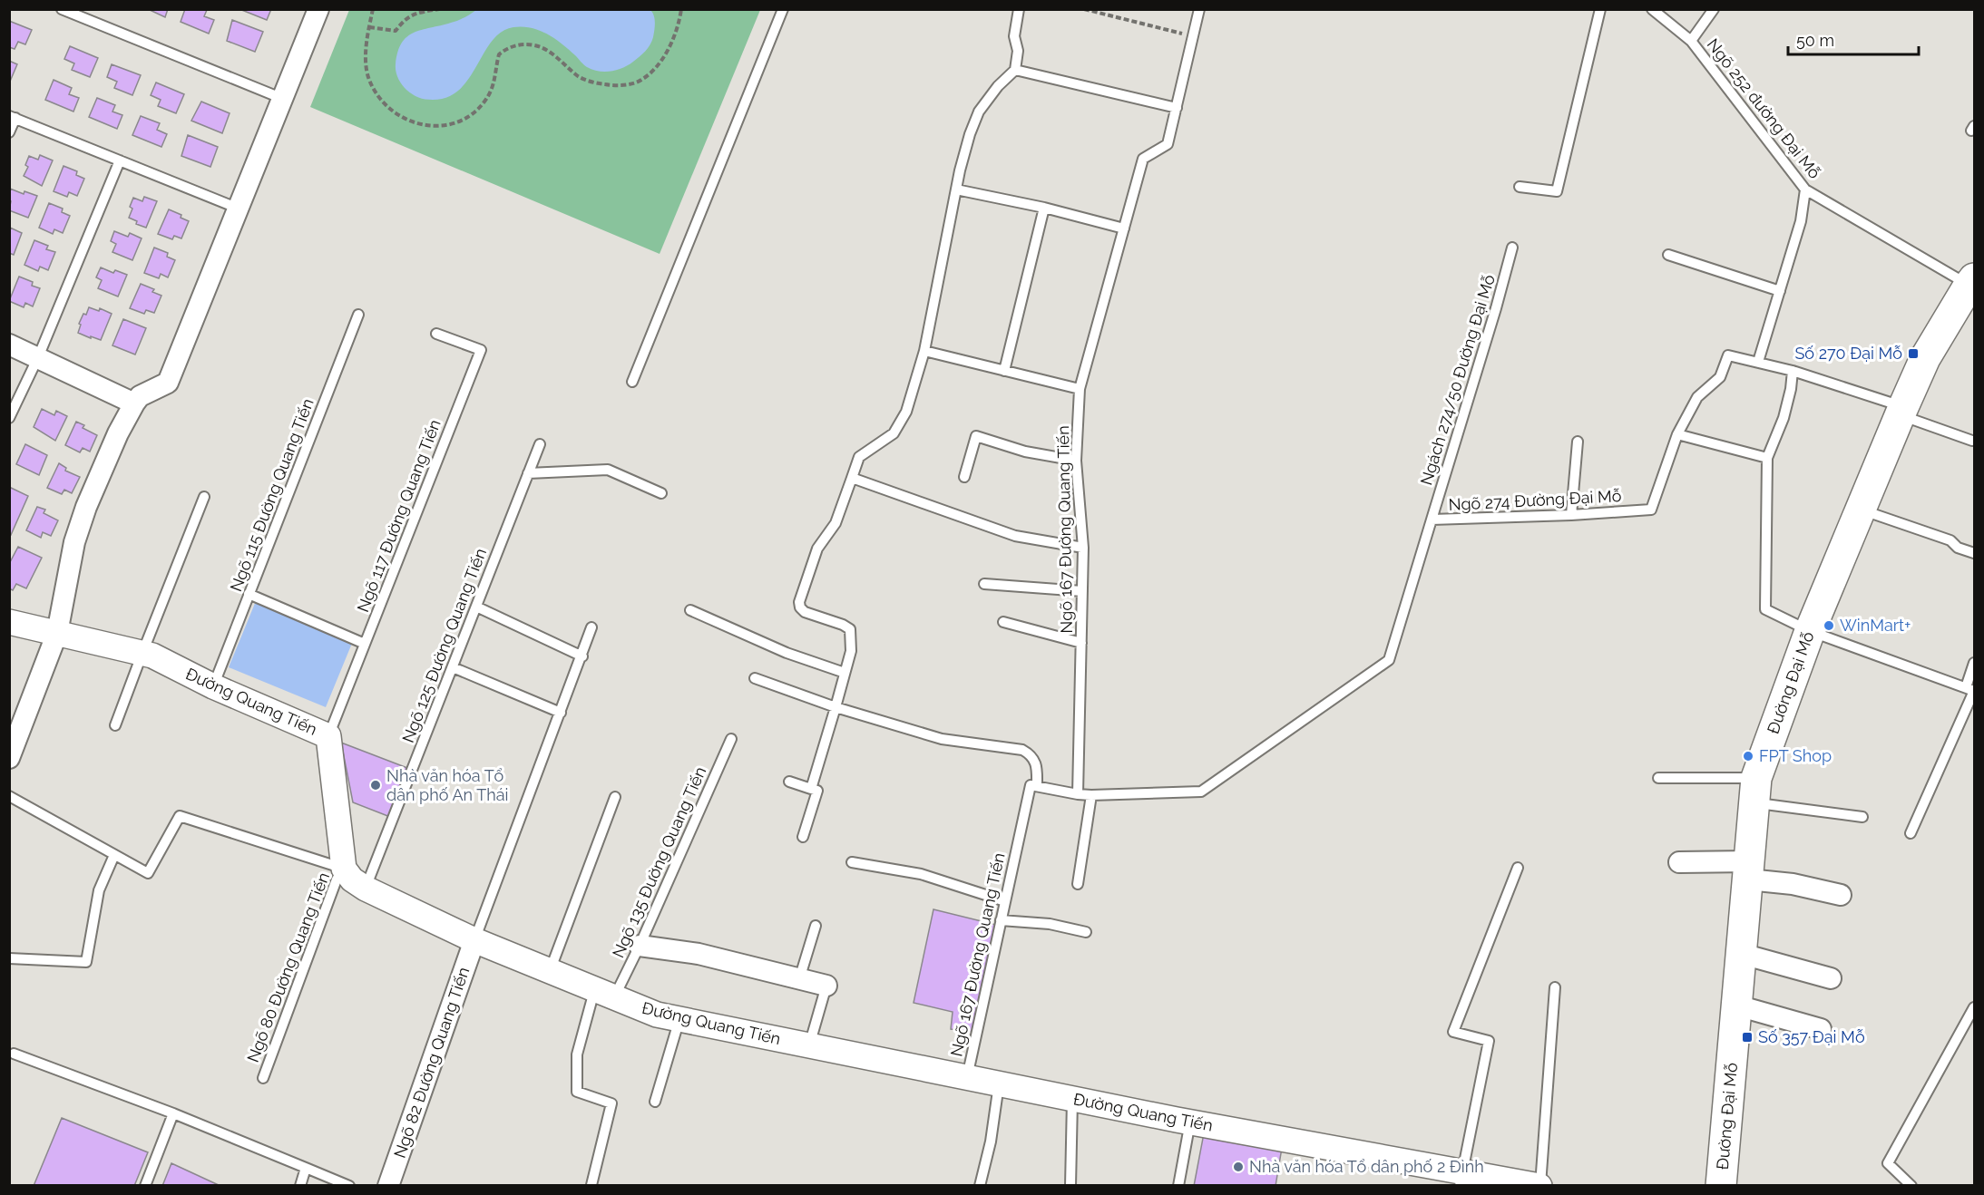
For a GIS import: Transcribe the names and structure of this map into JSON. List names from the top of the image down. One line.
{"streets":{"main road":["Đường Đại Mỗ"],"street":["Đường Quang Tiến","Ngõ 82 Đường Quang Tiến"],"lane":["Ngõ 252 đường Đại Mỗ","Ngách 274/50 Đường Đại Mỗ","Ngõ 115 Đường Quang Tiến","Ngõ 274 Đường Đại Mỗ","Ngõ 117 Đường Quang Tiến","Ngõ 167 Đường Quang Tiến","Ngõ 125 Đường Quang Tiến","Ngõ 135 Đường Quang Tiến","Ngõ 80 Đường Quang Tiến"]},"crossings":[["Ngõ 252 đường Đại Mỗ","Đường Đại Mỗ"],["Ngách 274/50 Đường Đại Mỗ","Ngõ 274 Đường Đại Mỗ"],["Ngõ 115 Đường Quang Tiến","Đường Quang Tiến"],["Ngõ 274 Đường Đại Mỗ","Ngõ 167 Đường Quang Tiến"],["Ngõ 274 Đường Đại Mỗ","Đường Đại Mỗ"],["Ngõ 117 Đường Quang Tiến","Đường Quang Tiến"],["Ngõ 167 Đường Quang Tiến","Đường Quang Tiến"],["Ngõ 125 Đường Quang Tiến","Đường Quang Tiến"],["Đường Quang Tiến","Ngõ 135 Đường Quang Tiến"],["Đường Quang Tiến","Ngõ 80 Đường Quang Tiến"],["Đường Quang Tiến","Ngõ 82 Đường Quang Tiến"]],"places":{"transit":["Số 270 Đại Mỗ","Số 357 Đại Mỗ"],"other":["WinMart+","FPT Shop","Nhà văn hóa Tổ dân phố An Thái","Nhà văn hóa Tổ dân phố 2 Đình"]},"scale_bar":"50 m"}
